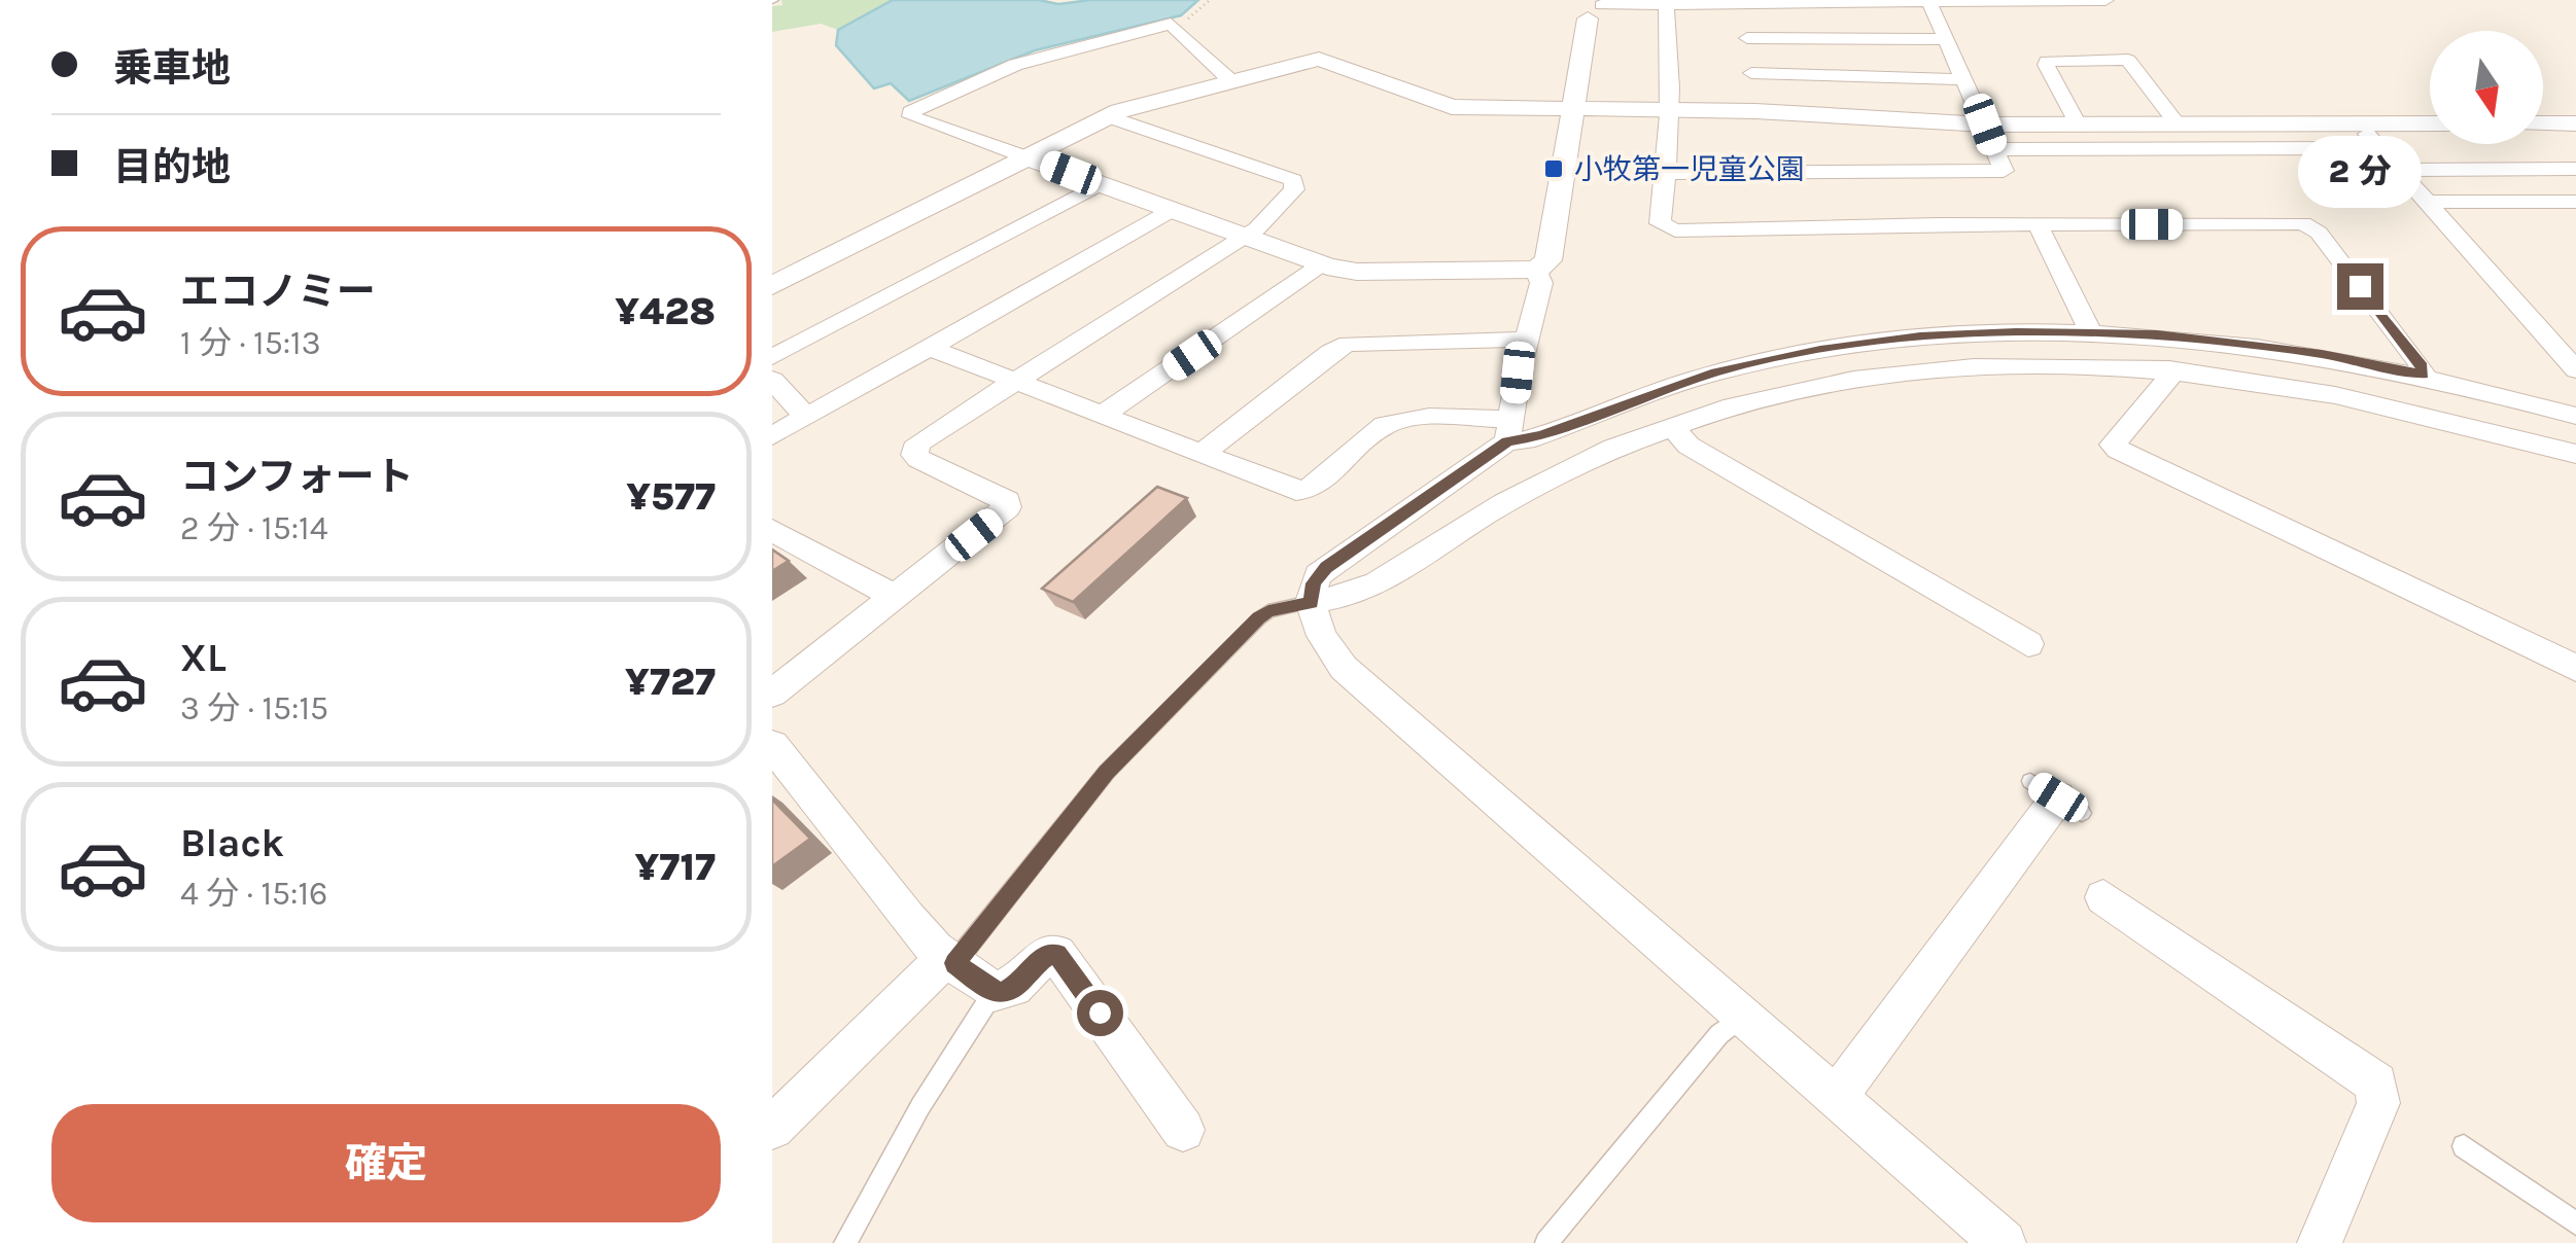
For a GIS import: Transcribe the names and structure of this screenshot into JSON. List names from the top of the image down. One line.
{"places":{"transit":["小牧第一児童公園"]},"north":"bottom","page":{"banner":["乗車地","目的地"],"bubble":"2 分","list":[{"name":"エコノミー","note":"1 分 · 15:13","value":"¥428"},{"name":"コンフォート","note":"2 分 · 15:14","value":"¥577"},{"name":"XL","note":"3 分 · 15:15","value":"¥727"},{"name":"Black","note":"4 分 · 15:16","value":"¥717"}],"buttons":"確定"}}
